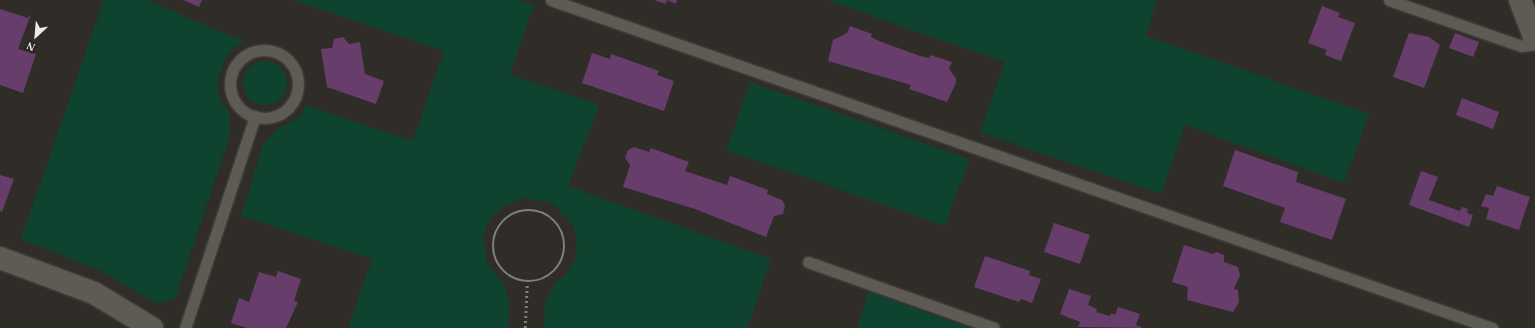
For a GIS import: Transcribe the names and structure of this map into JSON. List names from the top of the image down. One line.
{"north":"bottom left"}
